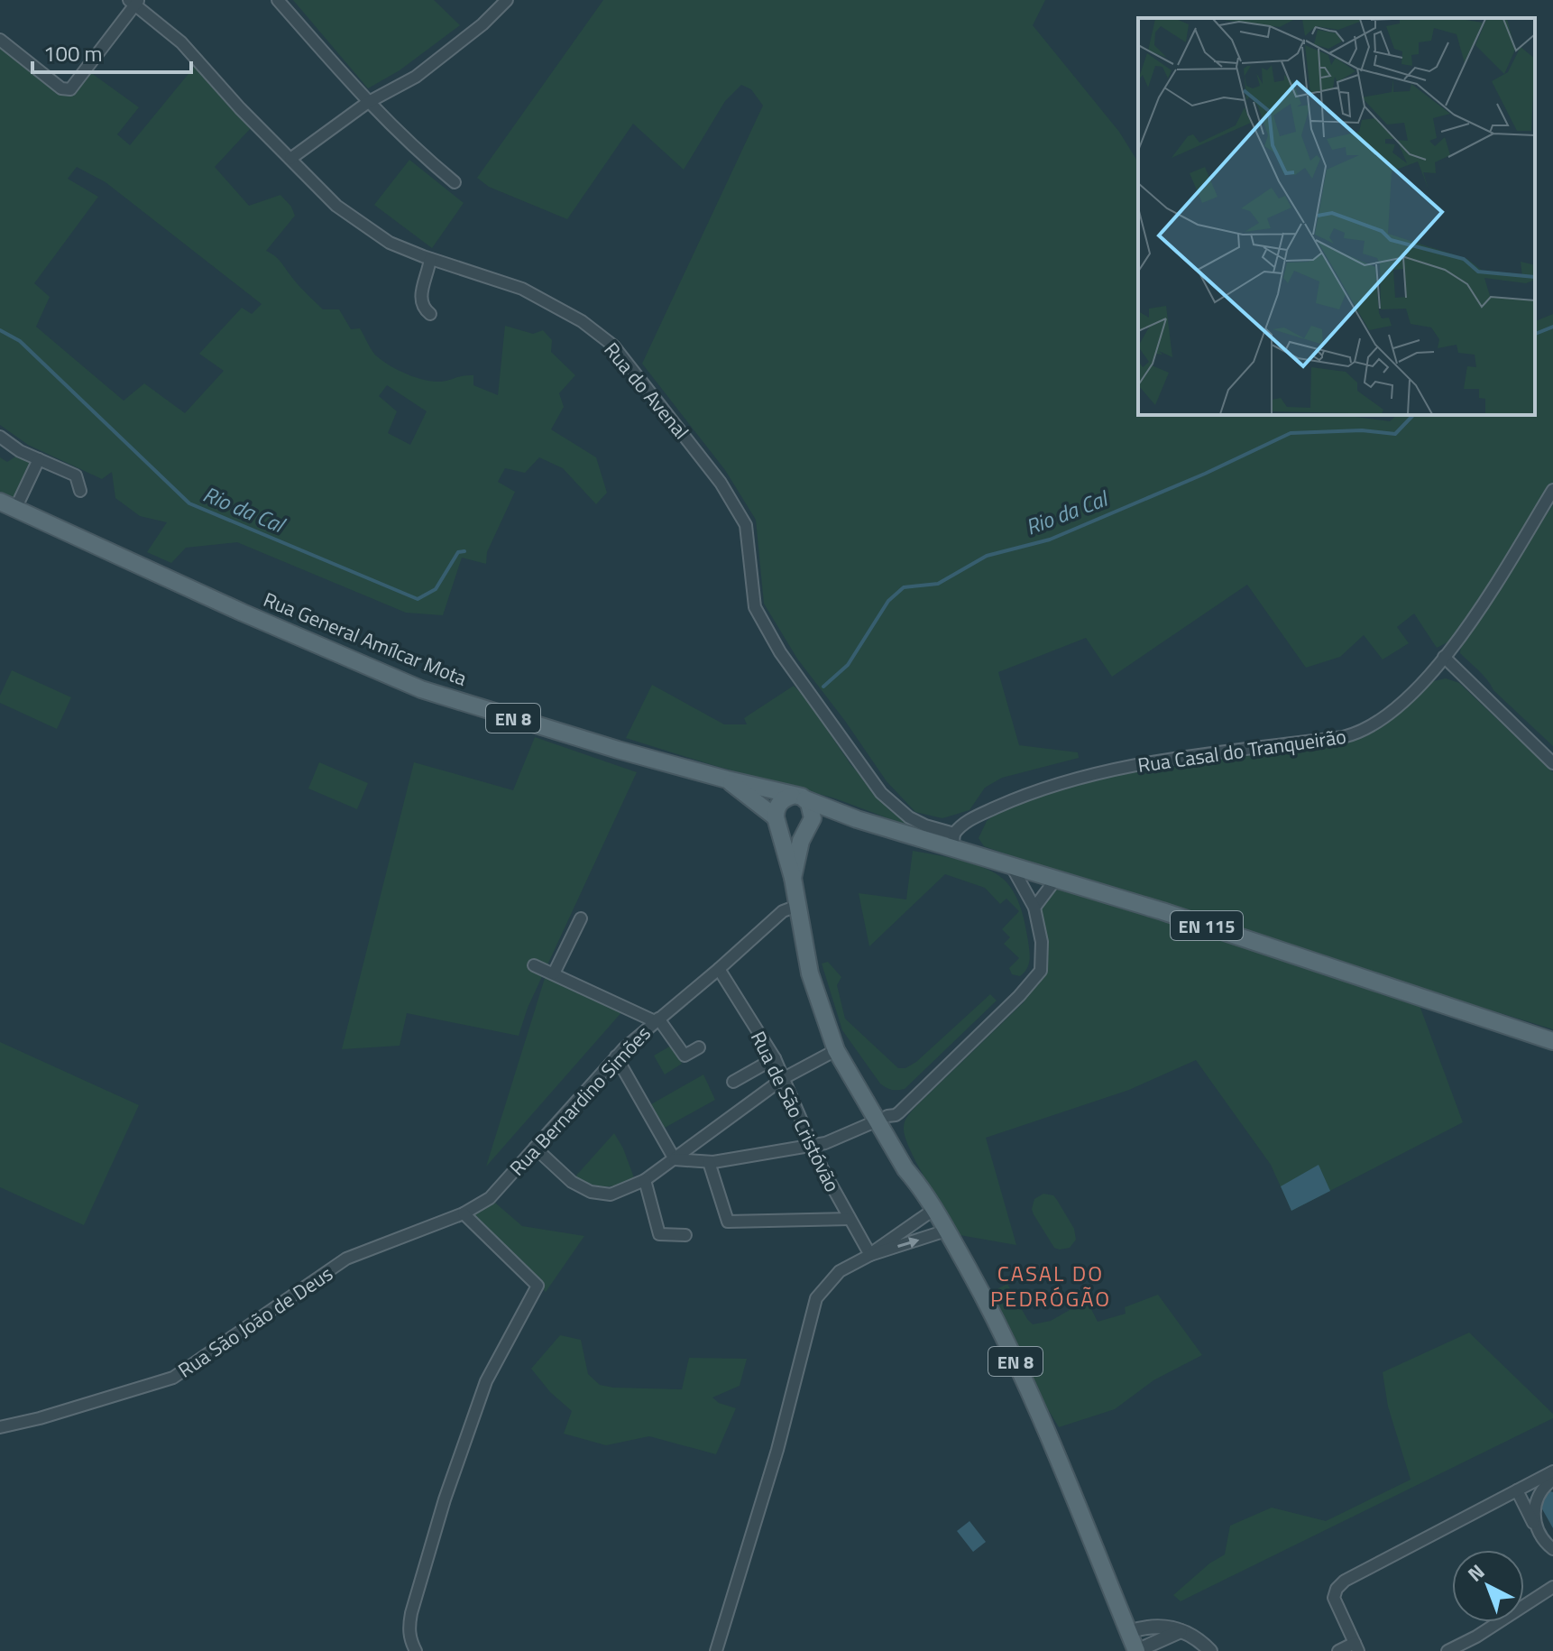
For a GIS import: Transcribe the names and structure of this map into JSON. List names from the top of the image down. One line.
{"streets":{"main road":["Rua General Amílcar Mota","EN 8","EN 115"],"street":["Rua do Avenal","Rua Casal do Tranqueirão","Rua Bernardino Simões","Rua de São Cristóvão","Rua São João de Deus"]},"crossings":[["Rua do Avenal","Rua Casal do Tranqueirão"],["Rua do Avenal","EN 115"],["Rua General Amílcar Mota","EN 8"],["Rua General Amílcar Mota","EN 115"],["EN 8","EN 115"],["EN 8","Rua Bernardino Simões"],["Rua Casal do Tranqueirão","EN 115"],["Rua Bernardino Simões","Rua de São Cristóvão"],["Rua Bernardino Simões","Rua São João de Deus"]],"districts":["CASAL DO PEDRÓGÃO"],"water":["Rio da Cal"],"scale_bar":"100 m","north":"top left"}
